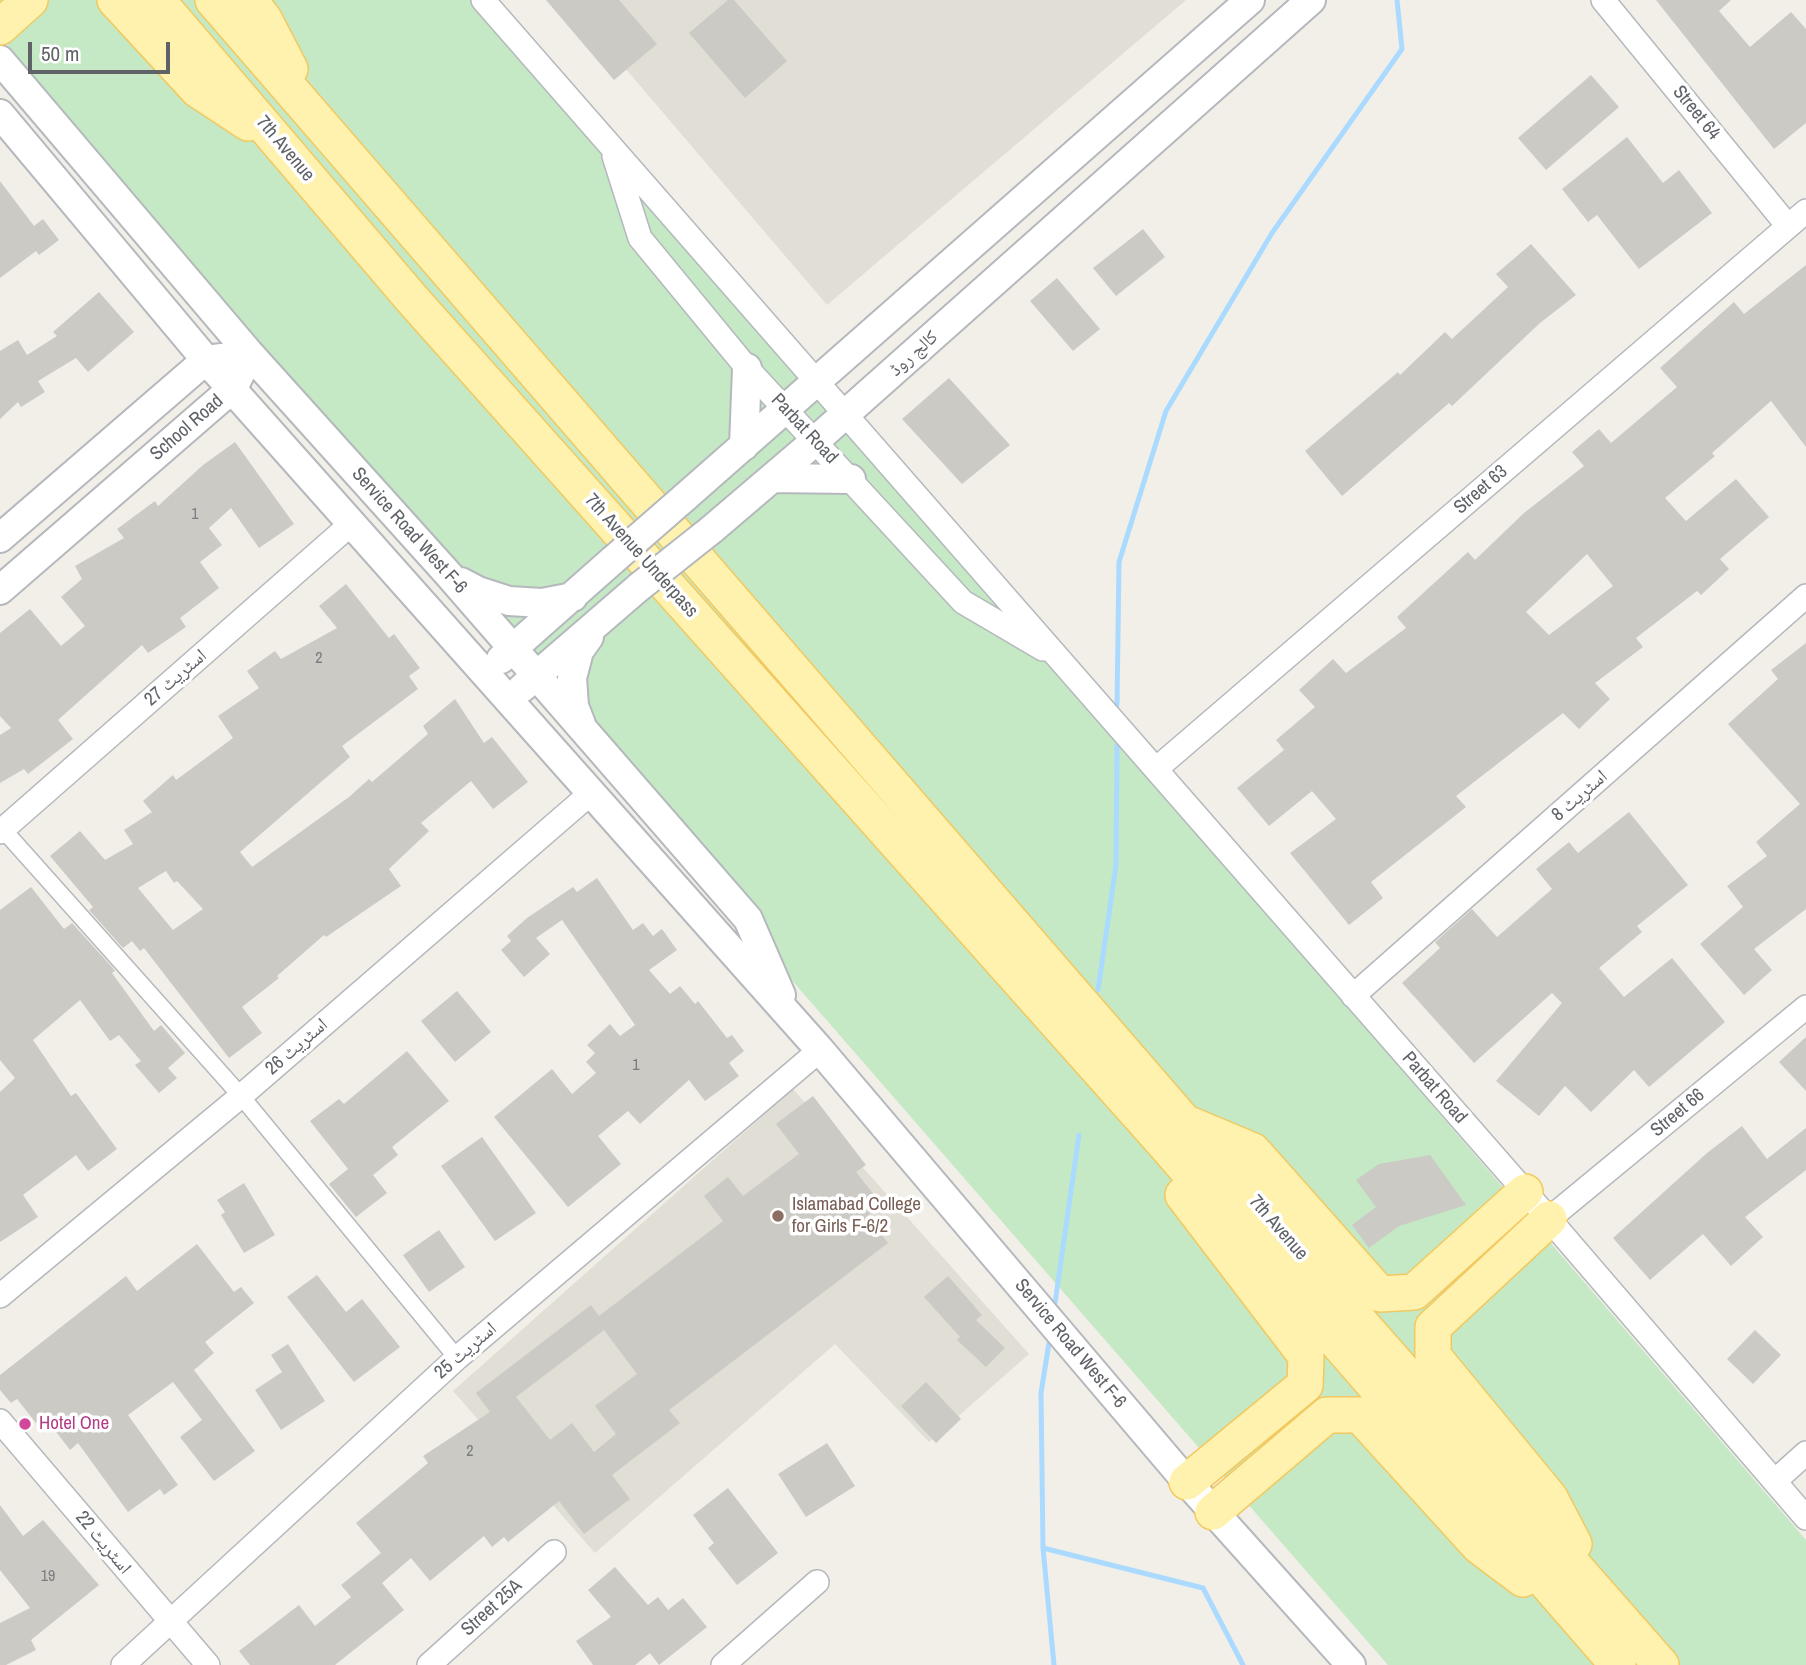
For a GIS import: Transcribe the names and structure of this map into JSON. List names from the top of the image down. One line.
{"streets":{"main road":["7th Avenue","7th Avenue Underpass"],"street":["Street 64","کالج روڈ","School Road","Parbat Road","Street 63","Service Road West F-6","اسٹریٹ 27","اسٹریٹ 8","اسٹریٹ 26","Street 66","اسٹریٹ 25","اسٹریٹ 22","Street 25A"]},"crossings":[["Street 64","Street 63"],["7th Avenue","7th Avenue Underpass"],["کالج روڈ","Parbat Road"],["کالج روڈ","Service Road West F-6"],["School Road","Service Road West F-6"],["Parbat Road","Street 63"],["Parbat Road","اسٹریٹ 8"],["Parbat Road","Street 66"],["Service Road West F-6","اسٹریٹ 27"],["Service Road West F-6","اسٹریٹ 26"],["Service Road West F-6","اسٹریٹ 25"],["اسٹریٹ 25","اسٹریٹ 22"]],"places":["Islamabad College for Girls F-6/2","Hotel One"],"house_numbers":["1","2","1","2","19"],"scale_bar":"50 m"}
